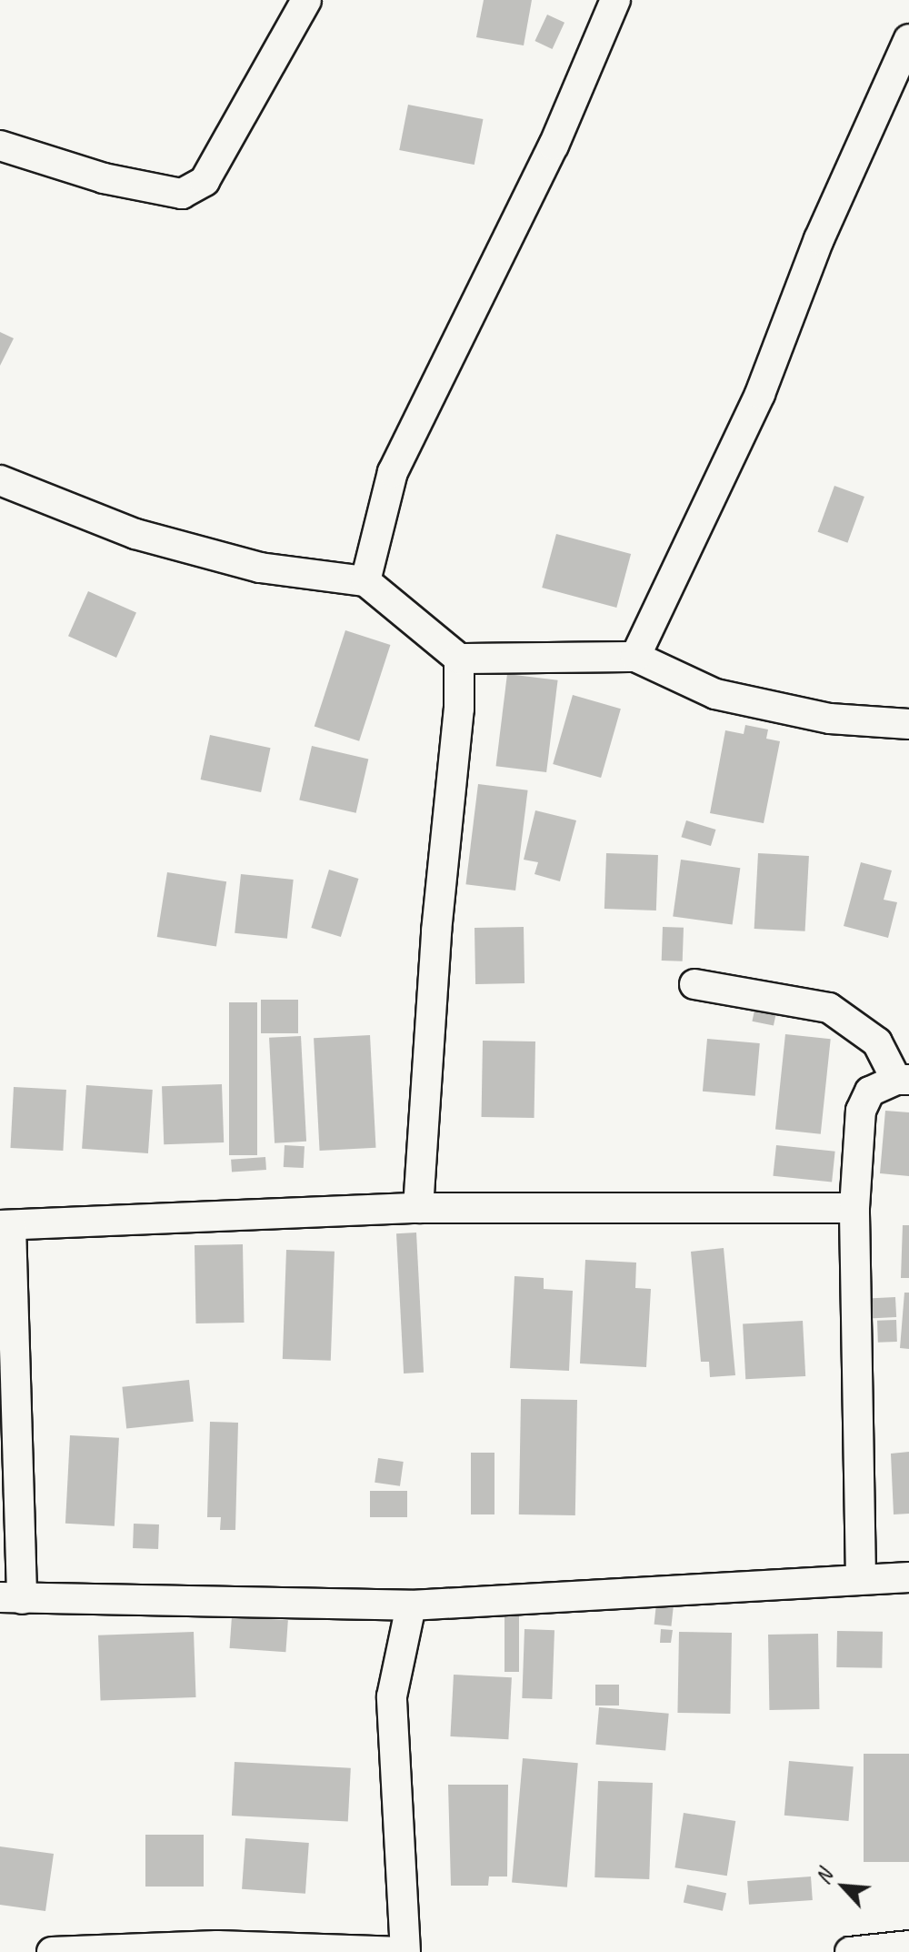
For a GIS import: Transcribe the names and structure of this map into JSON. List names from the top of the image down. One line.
{"north":"top left"}
